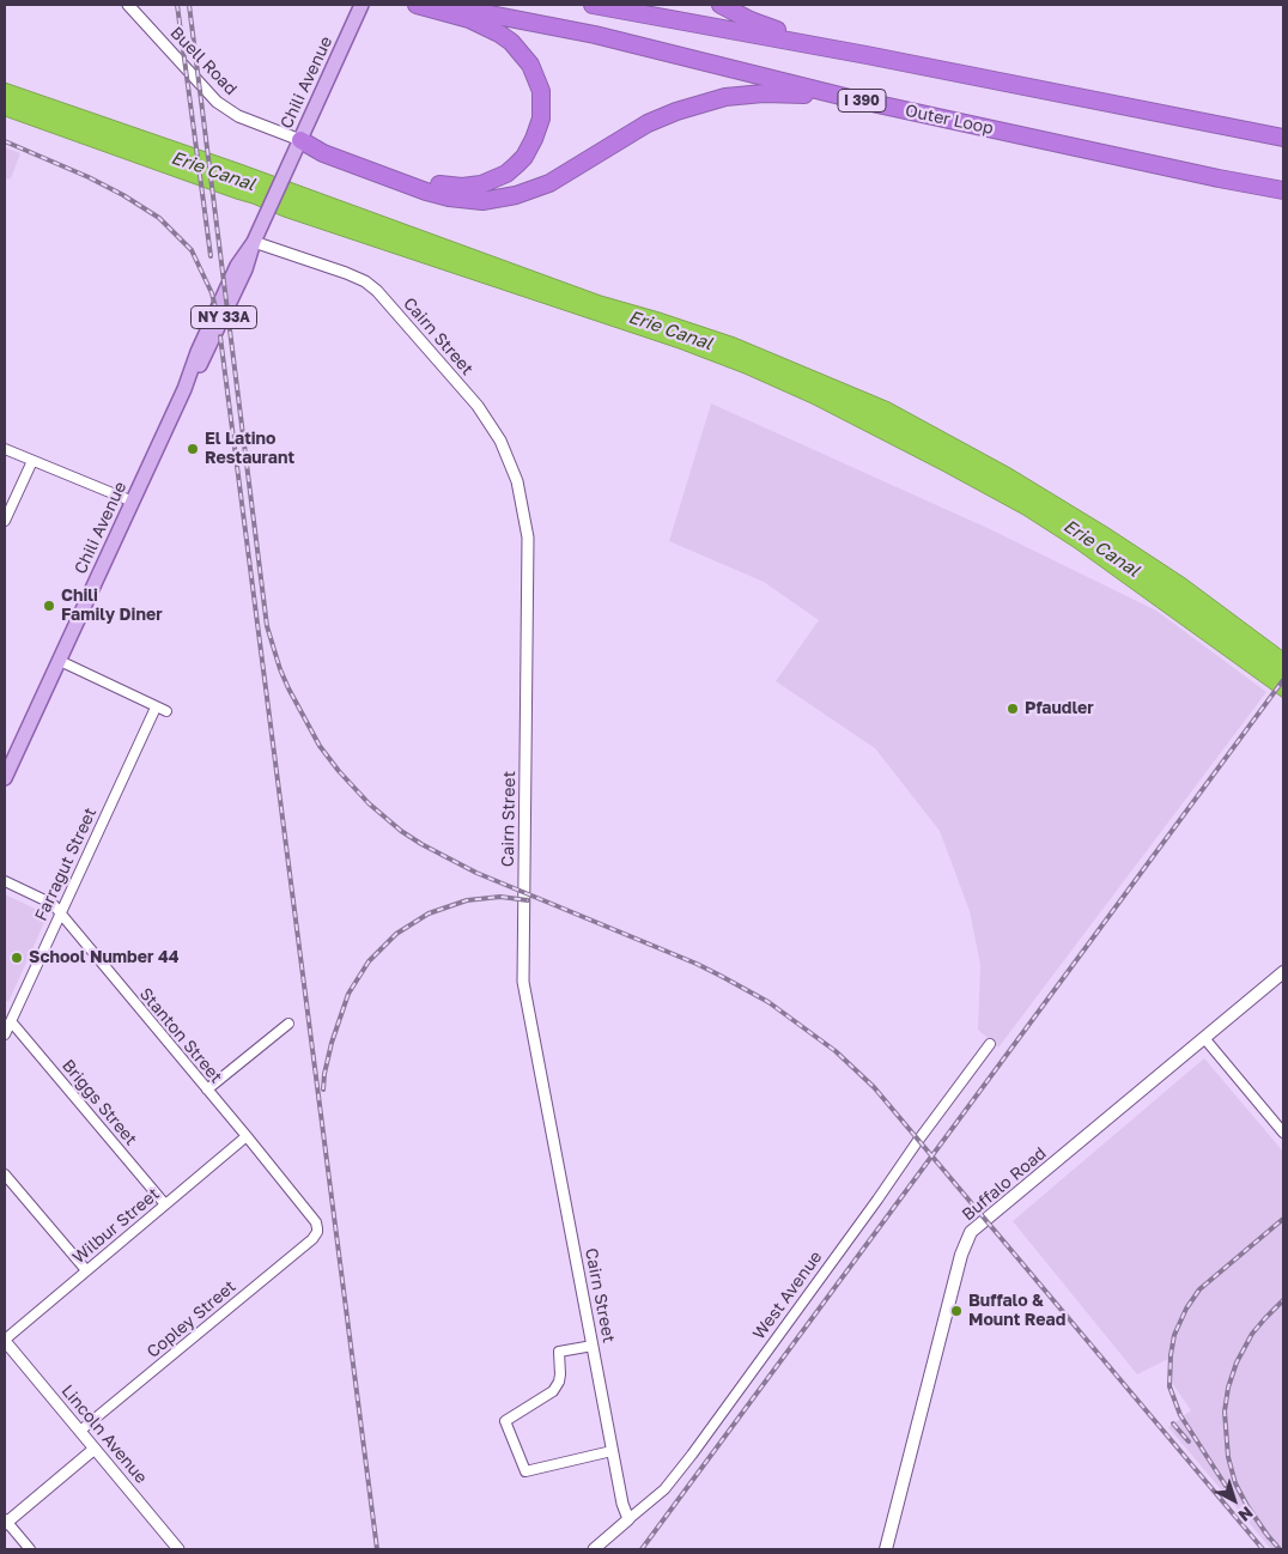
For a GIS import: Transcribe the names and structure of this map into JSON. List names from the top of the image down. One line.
{"streets":{"highway":["I 390","Outer Loop"],"main road":["Chili Avenue","NY 33A","Buffalo Road"],"street":["Buell Road","Cairn Street","Farragut Street","Stanton Street","Briggs Street","Wilbur Street","West Avenue","Copley Street","Lincoln Avenue"]},"crossings":[["Buell Road","Chili Avenue"],["Chili Avenue","Cairn Street"],["Cairn Street","West Avenue"],["Farragut Street","Stanton Street"],["Farragut Street","Briggs Street"],["Stanton Street","Wilbur Street"],["Stanton Street","Copley Street"],["Briggs Street","Wilbur Street"],["Wilbur Street","Lincoln Avenue"],["Copley Street","Lincoln Avenue"]],"water":["Erie Canal"],"places":["El Latino Restaurant","Chili Family Diner","Pfaudler","School Number 44","Buffalo & Mount Read"],"north":"bottom right"}
